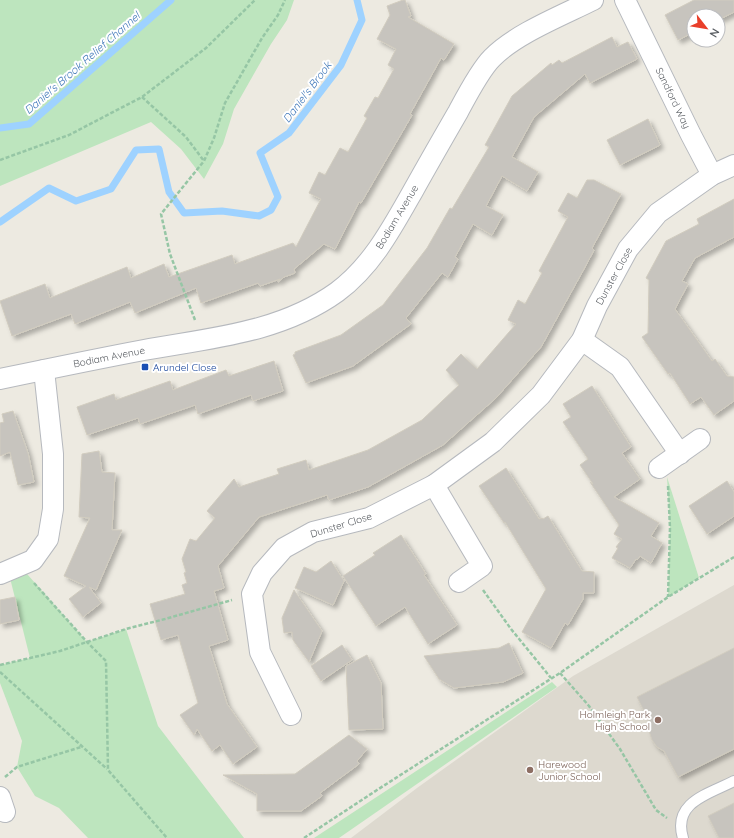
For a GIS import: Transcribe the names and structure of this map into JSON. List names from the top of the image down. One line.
{"streets":{"street":["Sandford Way","Bodiam Avenue","Dunster Close"]},"crossings":[["Sandford Way","Dunster Close"]],"water":["Daniel's Brook Relief Channel","Daniel's Brook"],"places":{"transit":["Arundel Close"],"other":["Holmleigh Park High School","Harewood Junior School"]},"north":"bottom right"}
